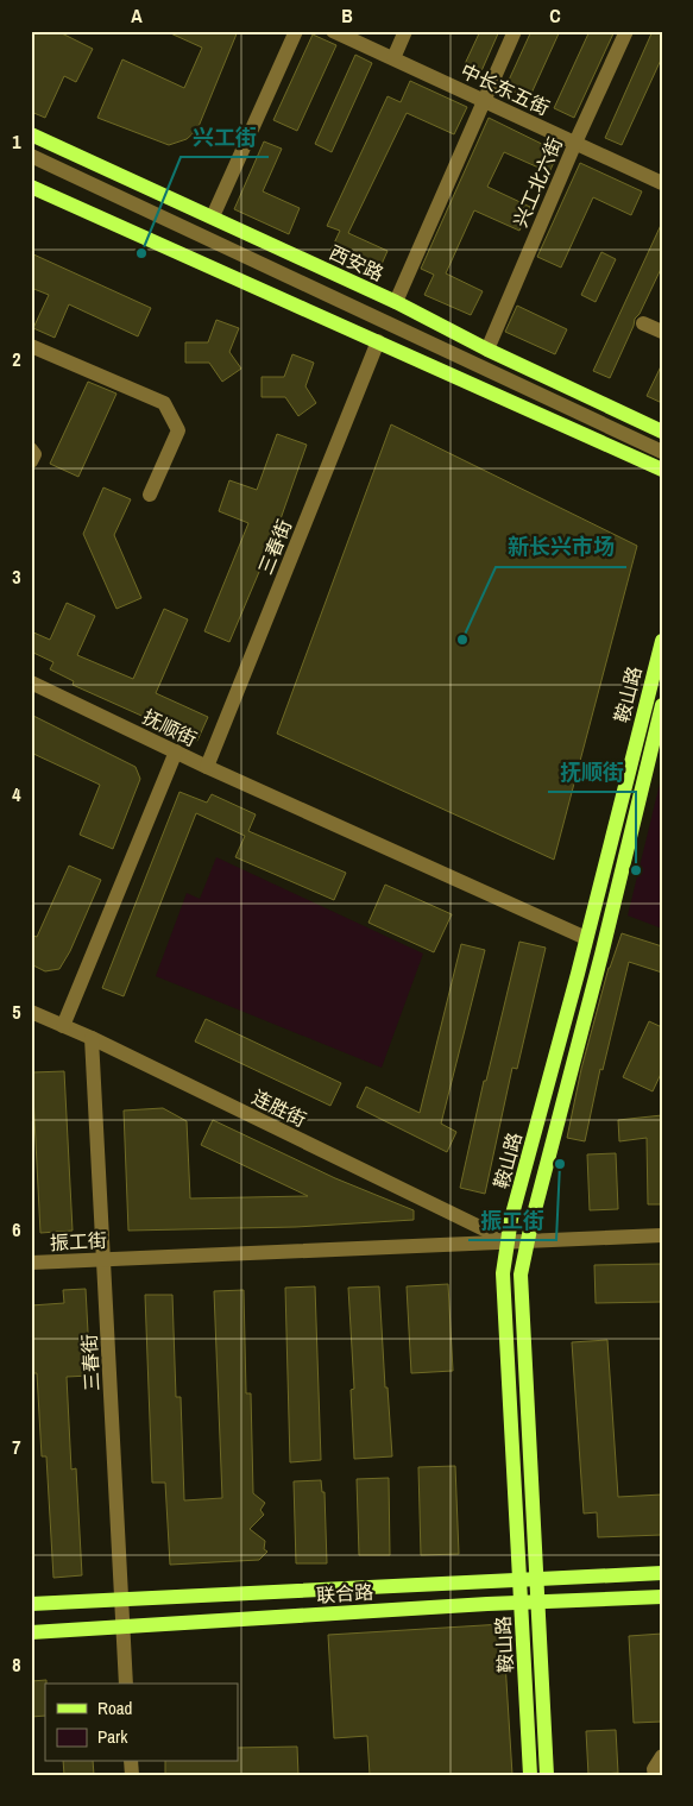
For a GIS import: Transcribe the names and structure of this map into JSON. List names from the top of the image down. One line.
{"streets":{"main road":["西安路","鞍山路","联合路"],"street":["中长东五街","兴工北六街","三春街","抚顺街","连胜街","振工街"]},"crossings":[["中长东五街","兴工北六街"],["兴工北六街","西安路"],["三春街","抚顺街"],["三春街","连胜街"],["三春街","振工街"],["三春街","联合路"],["鞍山路","抚顺街"],["鞍山路","连胜街"],["鞍山路","振工街"],["鞍山路","联合路"],["连胜街","振工街"]],"places":["兴工街","新长兴市场","抚顺街","振工街"],"legend":["Road","Park"],"grid":{"columns":["A","B","C"],"rows":["1","2","3","4","5","6","7","8"]}}
